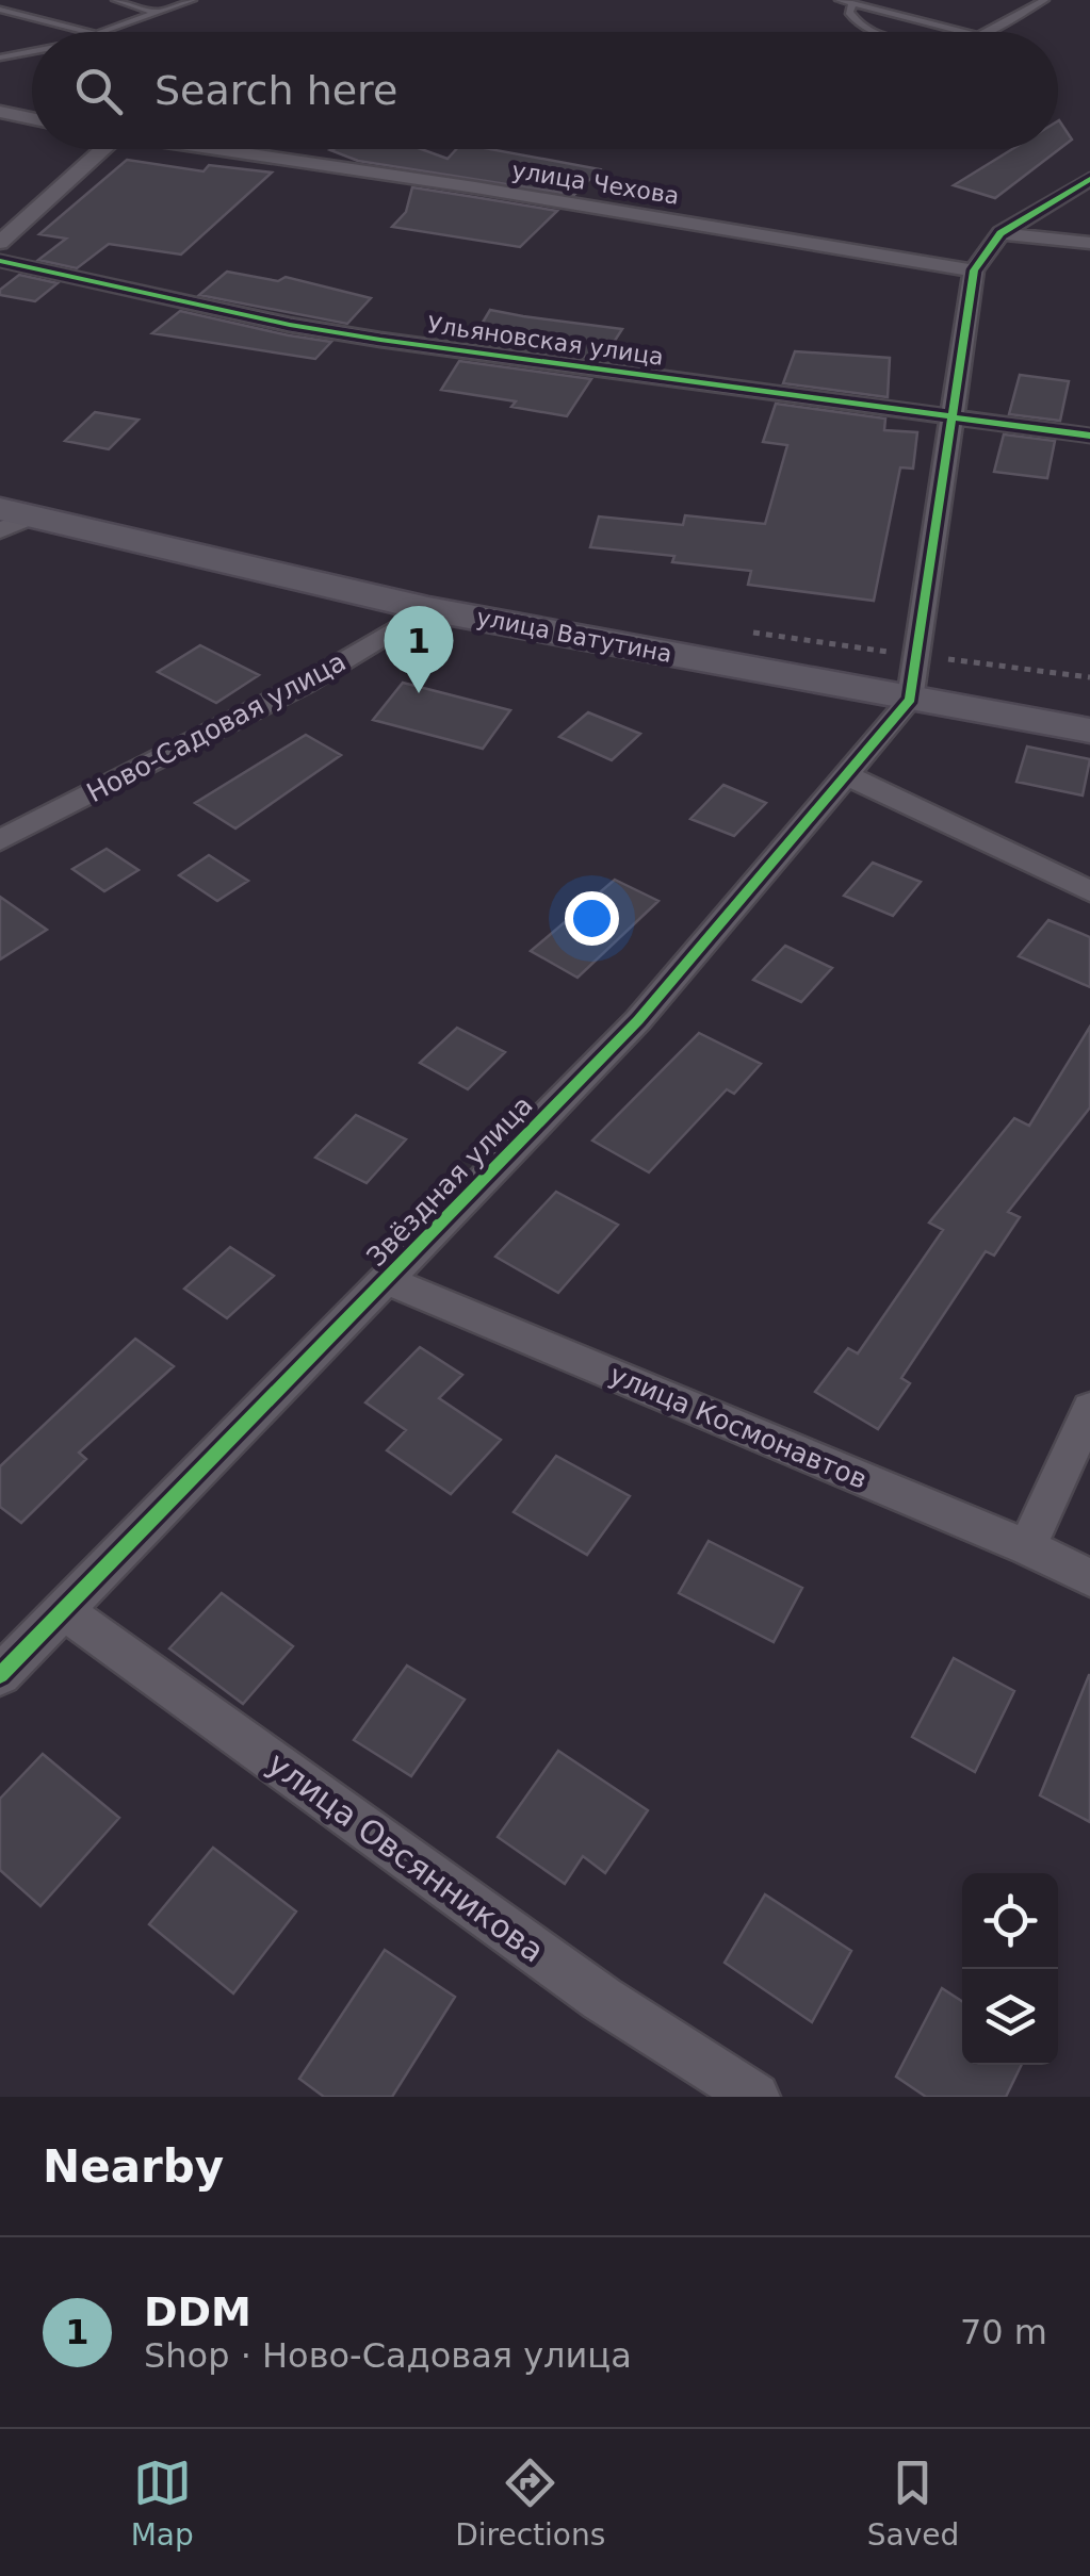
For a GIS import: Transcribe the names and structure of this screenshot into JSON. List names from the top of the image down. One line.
{"streets":{"main road":["улица Ватутина"],"street":["улица Чехова","Ульяновская улица","Ново-Садовая улица","Звёздная улица","улица Космонавтов","улица Овсянникова"]},"crossings":[["улица Ватутина","Ново-Садовая улица"],["улица Ватутина","Звёздная улица"],["Звёздная улица","улица Космонавтов"],["Звёздная улица","улица Овсянникова"]],"page":{"search":"Search here","pins":"1","heading":"Nearby","list":[{"mark":"1","name":"DDM","note":"Shop · Ново-Садовая улица","value":"70 m"}],"nav":["Map","Directions","Saved"]}}
